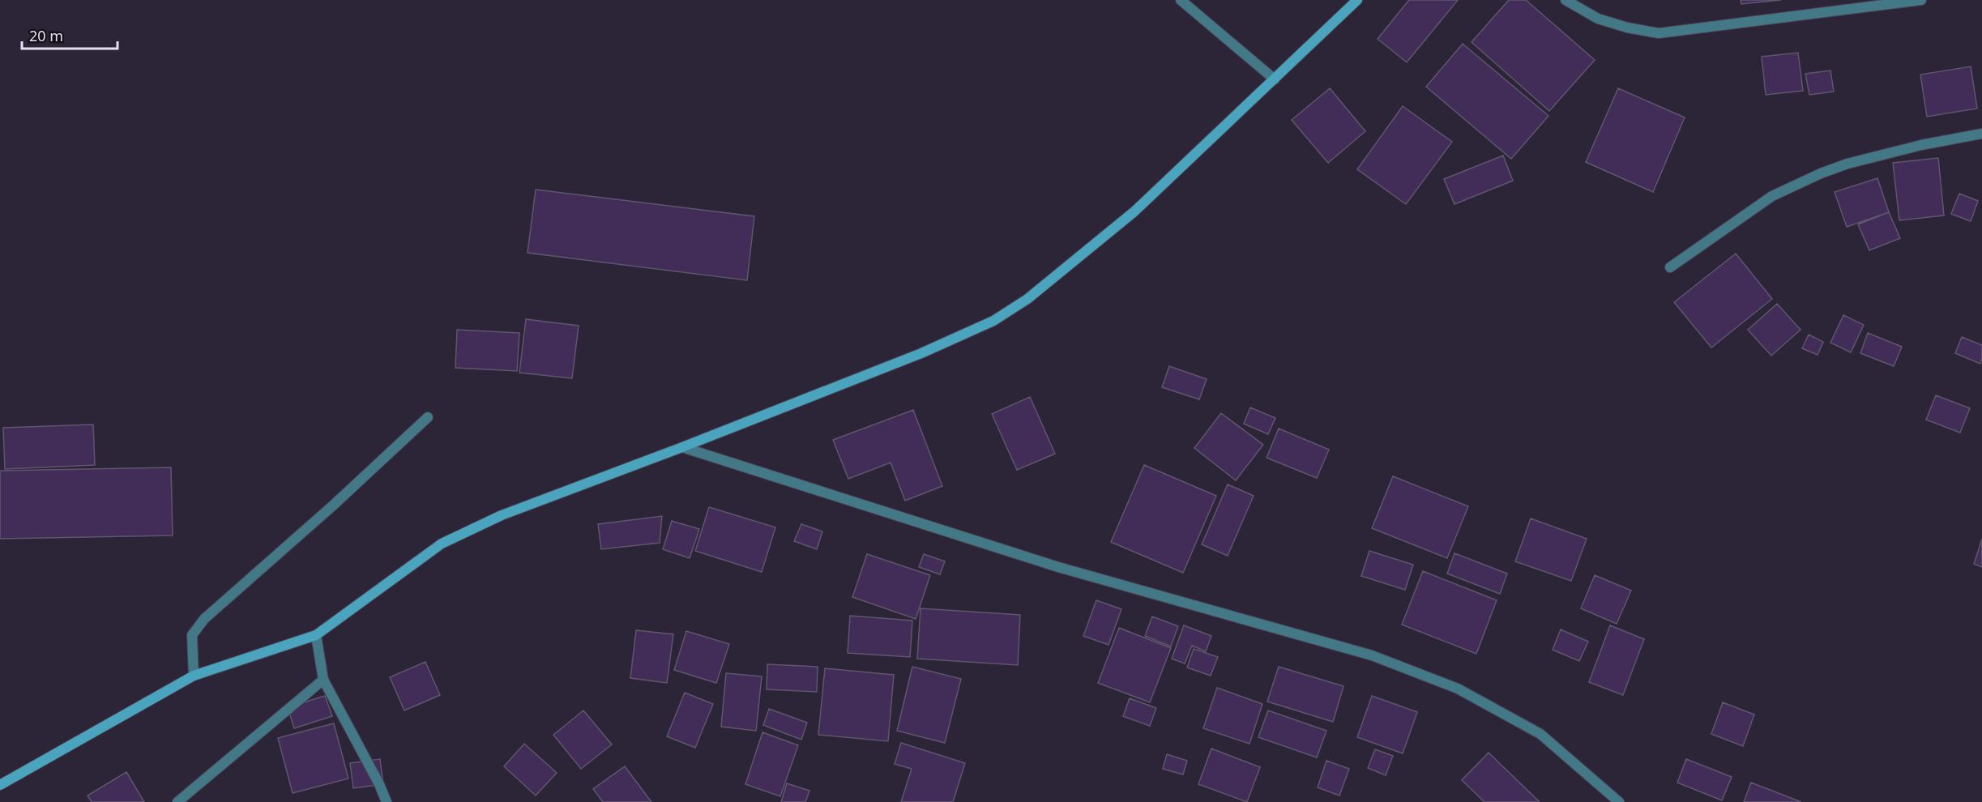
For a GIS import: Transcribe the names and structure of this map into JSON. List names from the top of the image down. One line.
{"scale_bar":"20 m"}
